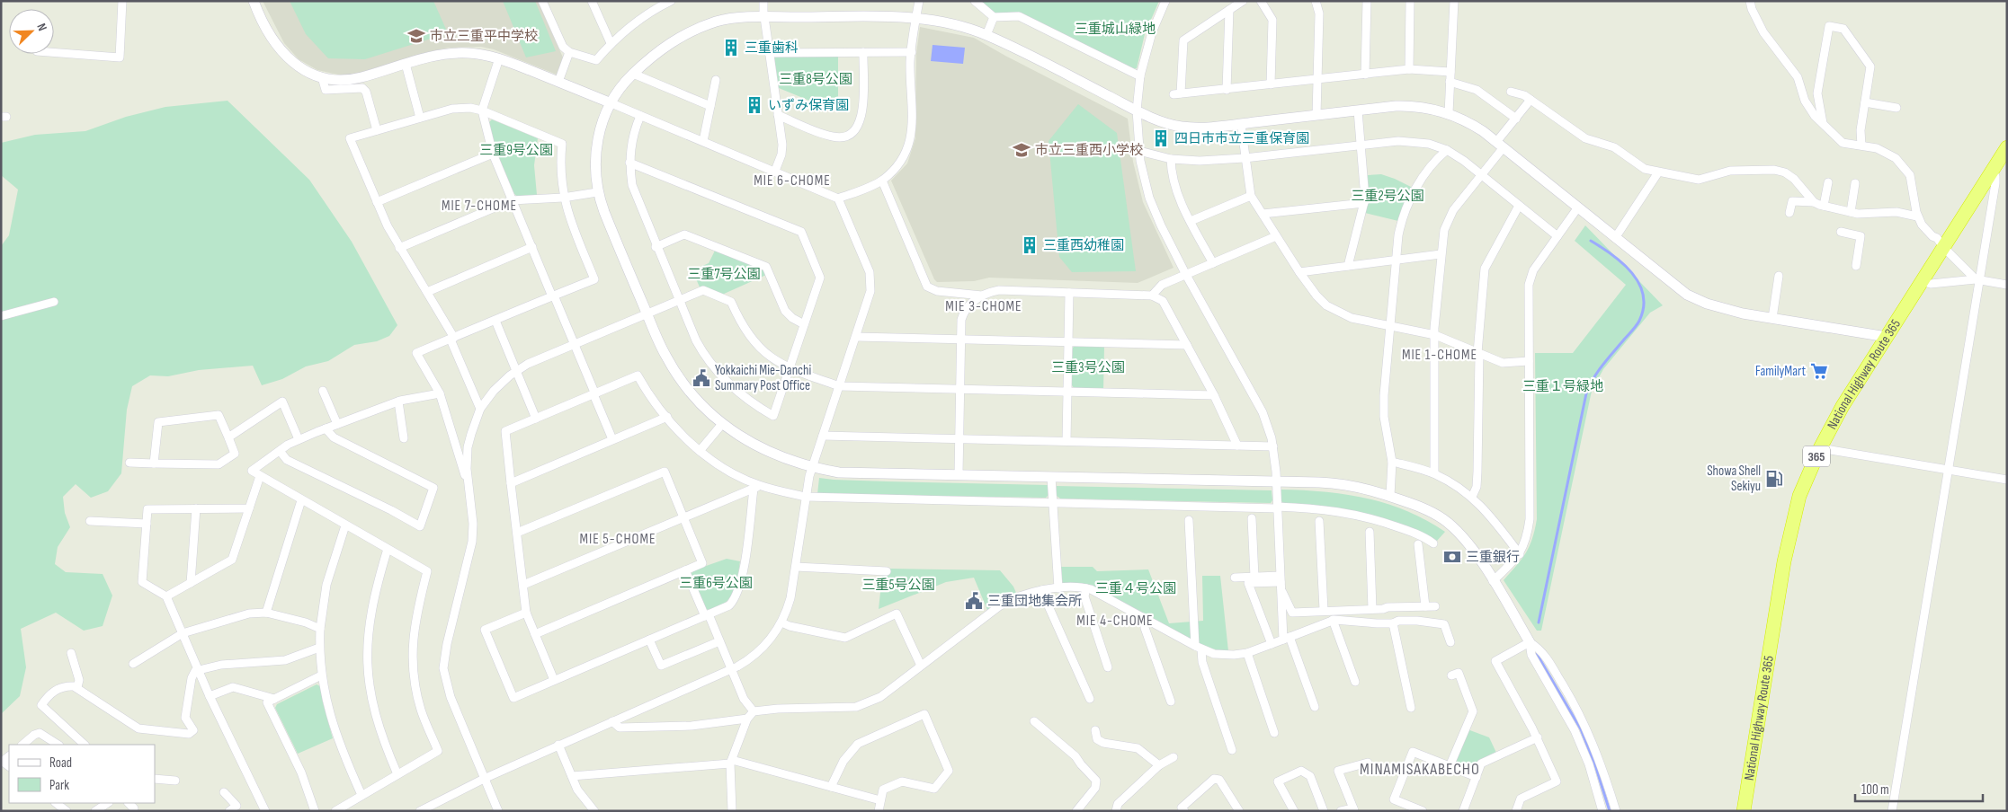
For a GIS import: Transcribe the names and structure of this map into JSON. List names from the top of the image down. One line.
{"streets":{"highway":["National Highway Route 365","365"]},"districts":["MIE 6-CHOME","MIE 7-CHOME","MIE 3-CHOME","MIE 1-CHOME","MIE 5-CHOME","MIE 4-CHOME","MINAMISAKABECHO"],"parks":["三重城山緑地","三重8号公園","三重9号公園","三重2号公園","三重7号公園","三重3号公園","三重１号緑地","三重6号公園","三重5号公園","三重４号公園"],"places":{"school or university":["市立三重平中学校","市立三重西小学校"],"building":["三重歯科","いずみ保育園","四日市市立三重保育園","三重西幼稚園"],"supermarket":["FamilyMart"],"public building":["Yokkaichi Mie-Danchi Summary Post Office","三重団地集会所"],"fuel station":["Showa Shell Sekiyu"],"bank":["三重銀行"]},"legend":["Road","Park"],"scale_bar":"100 m","north":"top right"}
